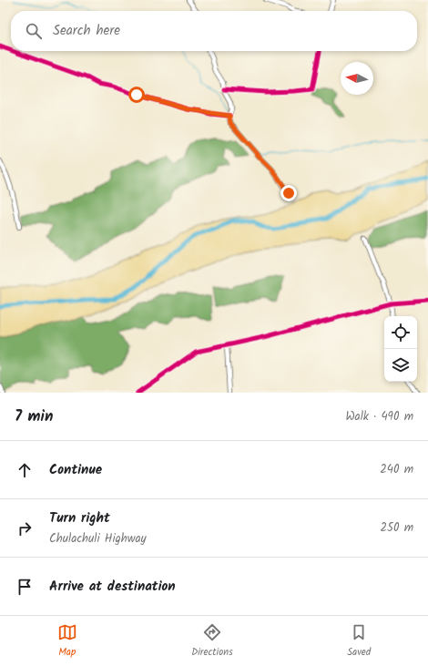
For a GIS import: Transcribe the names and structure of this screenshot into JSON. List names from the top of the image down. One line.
{"north":"left","page":{"search":"Search here","heading":["7 min","Walk · 490 m"],"list":[["Continue","240 m"],["Turn right","Chulachuli Highway","250 m"],"Arrive at destination"],"nav":["Map","Directions","Saved"]}}
